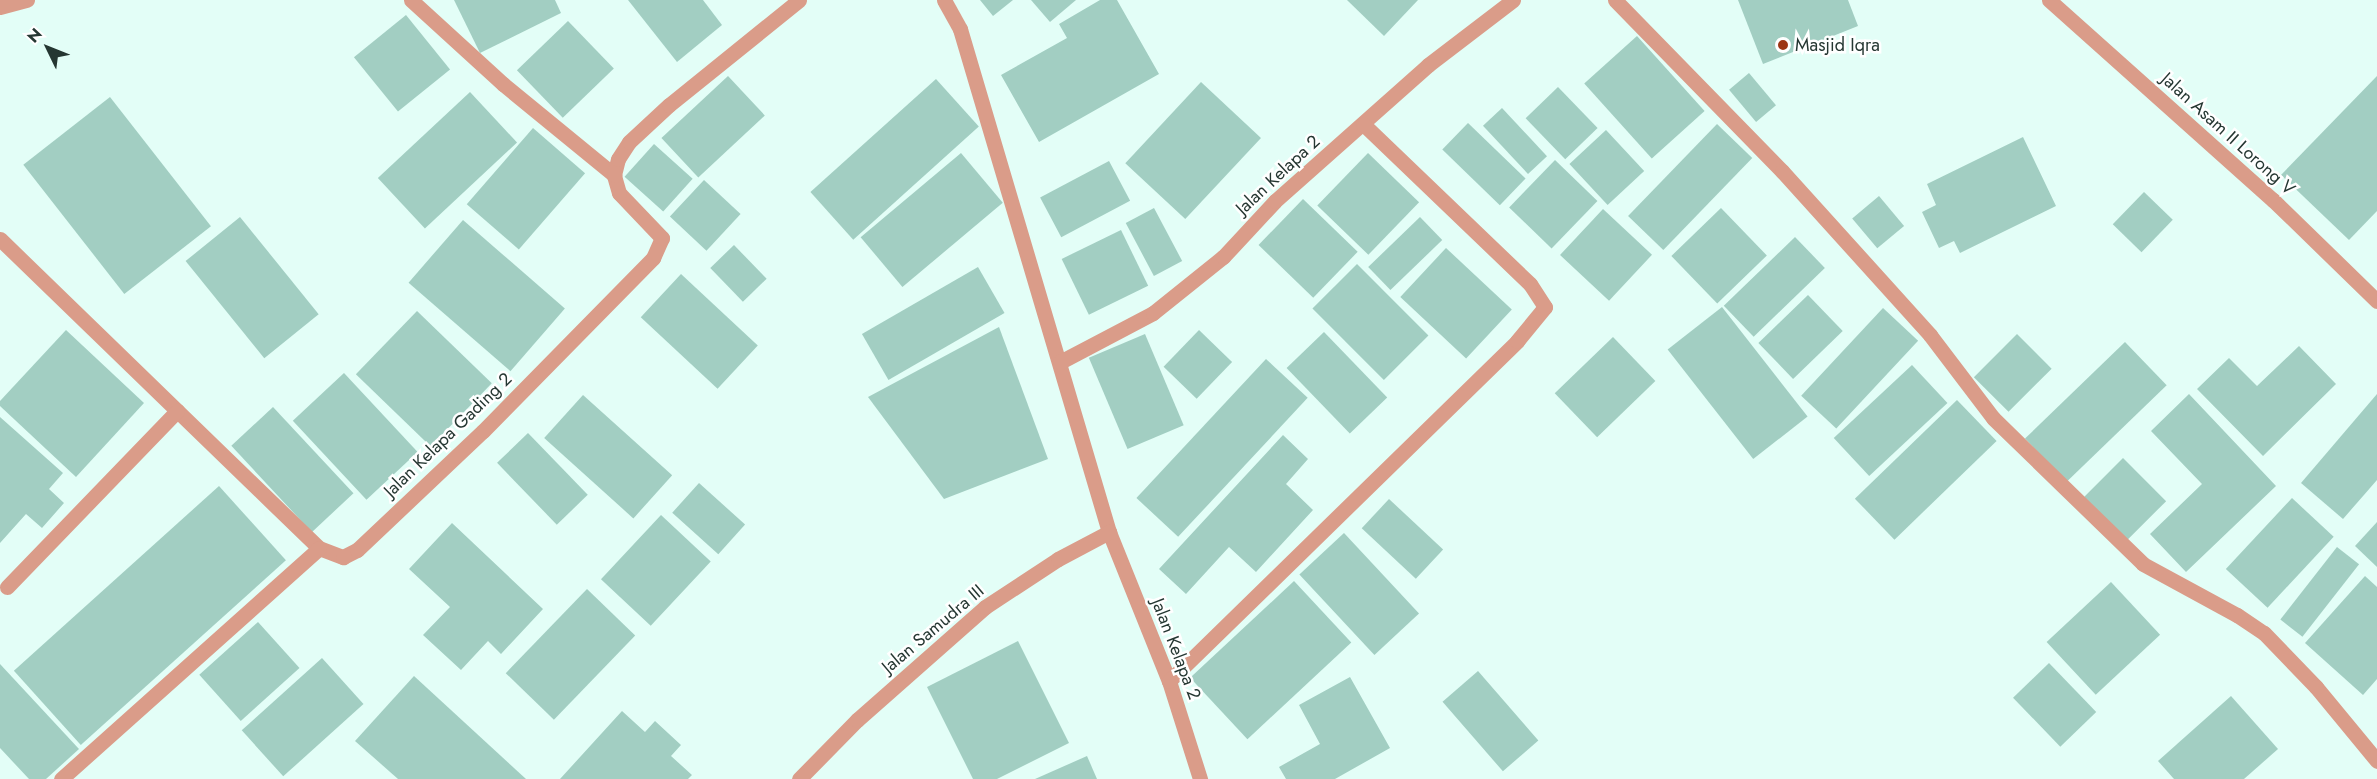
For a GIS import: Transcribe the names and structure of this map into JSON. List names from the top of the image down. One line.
{"streets":{"street":["Jalan Asam II Lorong V","Jalan Kelapa 2","Jalan Kelapa Gading 2","Jalan Samudra III"]},"crossings":[["Jalan Kelapa 2","Jalan Samudra III"]],"places":["Masjid Iqra"],"north":"top left"}
